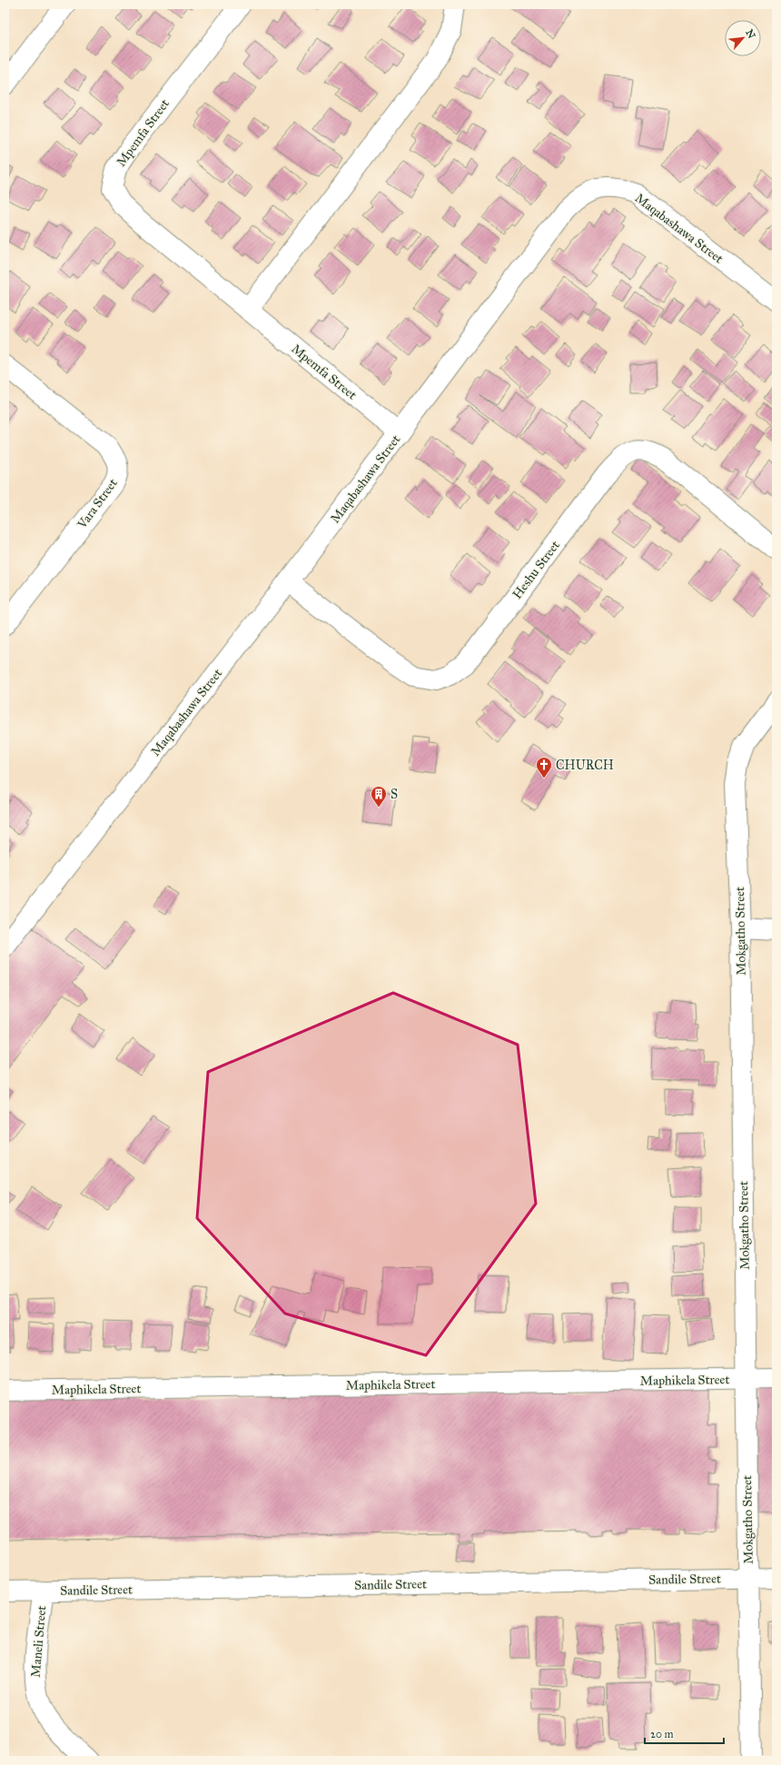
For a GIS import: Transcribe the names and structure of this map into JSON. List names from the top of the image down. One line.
{"streets":{"street":["Mpemfa Street","Maqabashawa Street","Vara Street","Heshu Street","Mokgatho Street","Maphikela Street","Sandile Street","Maneli Street"]},"crossings":[["Mpemfa Street","Maqabashawa Street"],["Maqabashawa Street","Heshu Street"],["Mokgatho Street","Maphikela Street"],["Mokgatho Street","Sandile Street"],["Sandile Street","Maneli Street"]],"places":{"church":["CHURCH"],"building":["S"]},"scale_bar":"20 m","north":"top right"}
